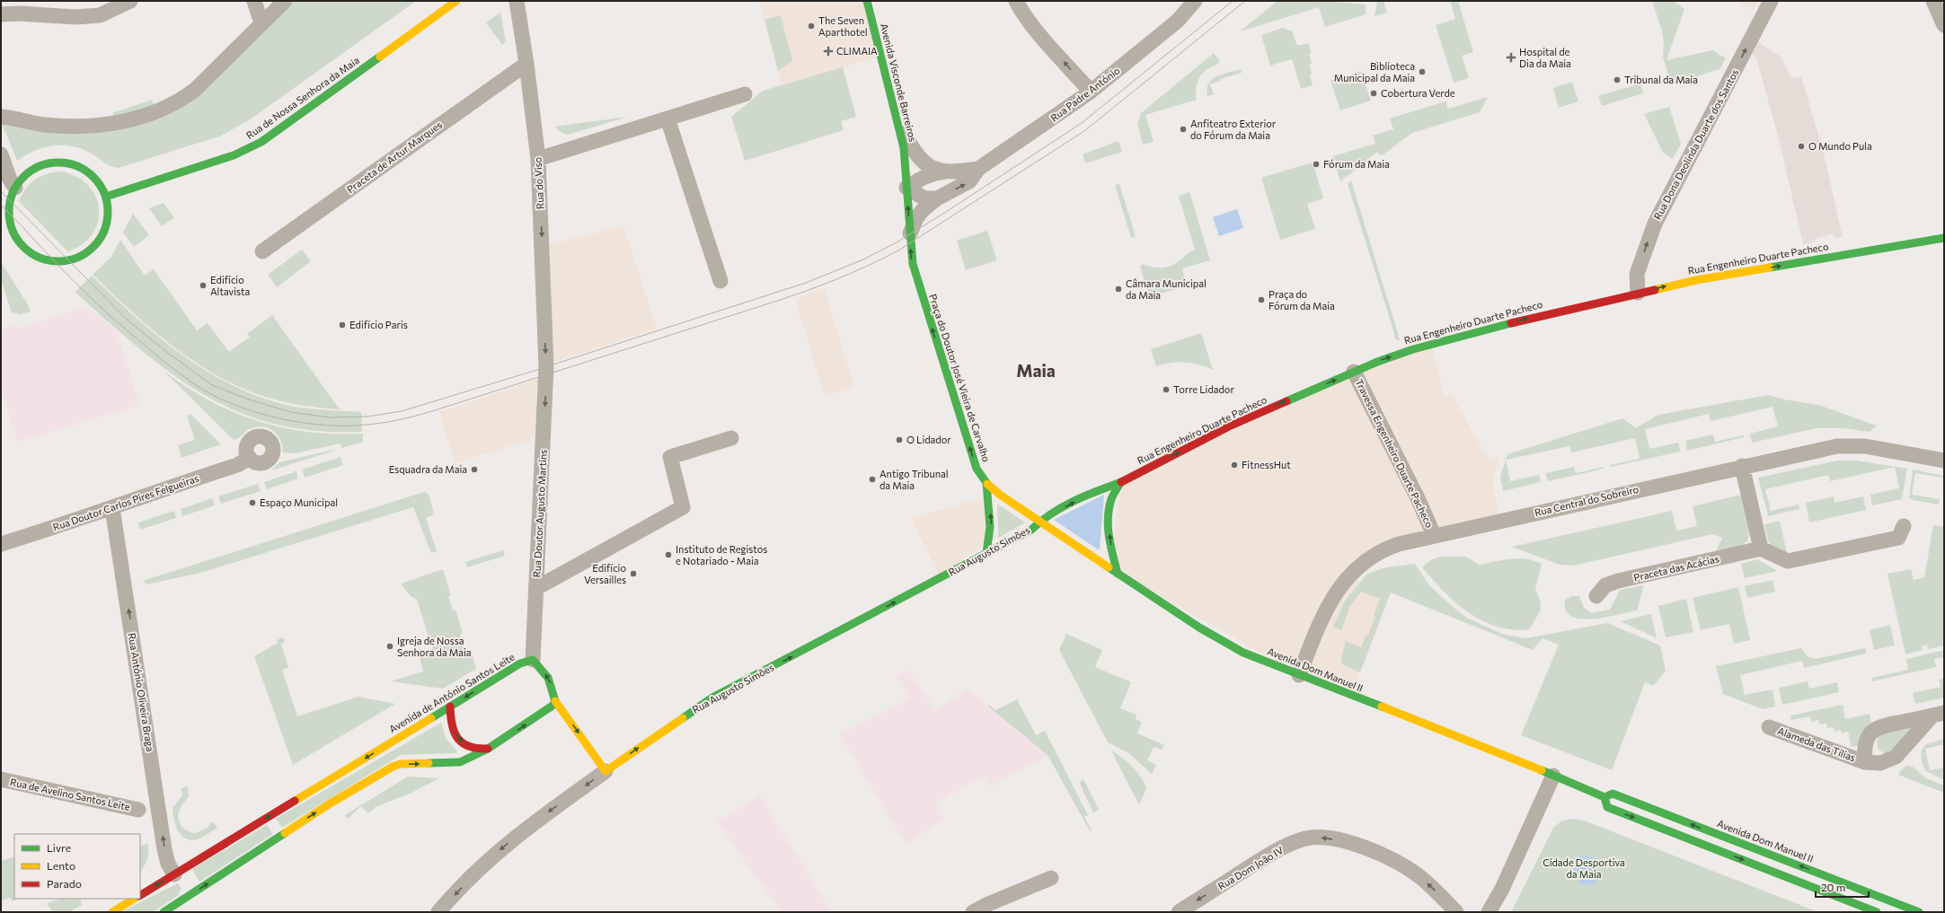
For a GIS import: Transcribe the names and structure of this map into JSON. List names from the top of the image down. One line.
{"streets":{"main road":["Avenida Visconde Barreiros","Rua de Nossa Senhora da Maia","Rua Engenheiro Duarte Pacheco","Praça do Doutor José Vieira de Carvalho","Rua Augusto Simões","Avenida Dom Manuel II","Avenida de António Santos Leite"],"street":["Rua Padre António","Rua Dona Deolínda Duarte dos Santos","Praceta de Artur Marques","Rua do Viso","Travessa Engenheiro Duarte Pacheco","Rua Central do Sobreiro","Rua Doutor Carlos Pires Felgueiras","Rua Doutor Augusto Martins","Praceta das Acácias","Rua António Oliveira Braga","Alameda das Tílias","Rua de Avelino Santos Leite","Rua Dom João IV"]},"crossings":[["Avenida Visconde Barreiros","Rua Padre António"],["Avenida Visconde Barreiros","Praça do Doutor José Vieira de Carvalho"],["Rua Padre António","Praça do Doutor José Vieira de Carvalho"],["Rua Dona Deolínda Duarte dos Santos","Rua Engenheiro Duarte Pacheco"],["Praceta de Artur Marques","Rua do Viso"],["Rua do Viso","Rua Doutor Augusto Martins"],["Rua Engenheiro Duarte Pacheco","Praça do Doutor José Vieira de Carvalho"],["Rua Engenheiro Duarte Pacheco","Travessa Engenheiro Duarte Pacheco"],["Rua Engenheiro Duarte Pacheco","Rua Augusto Simões"],["Rua Engenheiro Duarte Pacheco","Avenida Dom Manuel II"],["Praça do Doutor José Vieira de Carvalho","Rua Augusto Simões"],["Praça do Doutor José Vieira de Carvalho","Avenida Dom Manuel II"],["Travessa Engenheiro Duarte Pacheco","Rua Central do Sobreiro"],["Rua Central do Sobreiro","Avenida Dom Manuel II"],["Rua Doutor Carlos Pires Felgueiras","Rua António Oliveira Braga"],["Rua Doutor Augusto Martins","Avenida de António Santos Leite"],["Rua Augusto Simões","Avenida Dom Manuel II"],["Rua António Oliveira Braga","Avenida de António Santos Leite"]],"one_way":["Rua Dona Deolínda Duarte dos Santos","Rua do Viso","Rua Engenheiro Duarte Pacheco","Praça do Doutor José Vieira de Carvalho","Rua Doutor Augusto Martins","Rua António Oliveira Braga","Rua Dom João IV"],"districts":["Maia"],"parks":["Cidade Desportiva da Maia"],"places":{"other":["The Seven Aparthotel","Biblioteca Municipal da Maia","Tribunal da Maia","Cobertura Verde","Anfiteatro Exterior do Fórum da Maia","O Mundo Pula","Fórum da Maia","Edifício Altavista","Câmara Municipal da Maia","Praça do Fórum da Maia","Edifício Paris","Torre Lidador","O Lidador","FitnessHut","Esquadra da Maia","Antigo Tribunal da Maia","Espaço Municipal","Instituto de Registos e Notariado - Maia","Edifício Versailles","Igreja de Nossa Senhora da Maia"],"health":["CLIMAIA","Hospital de Dia da Maia"]},"legend":["Livre","Lento","Parado"],"scale_bar":"20 m"}
